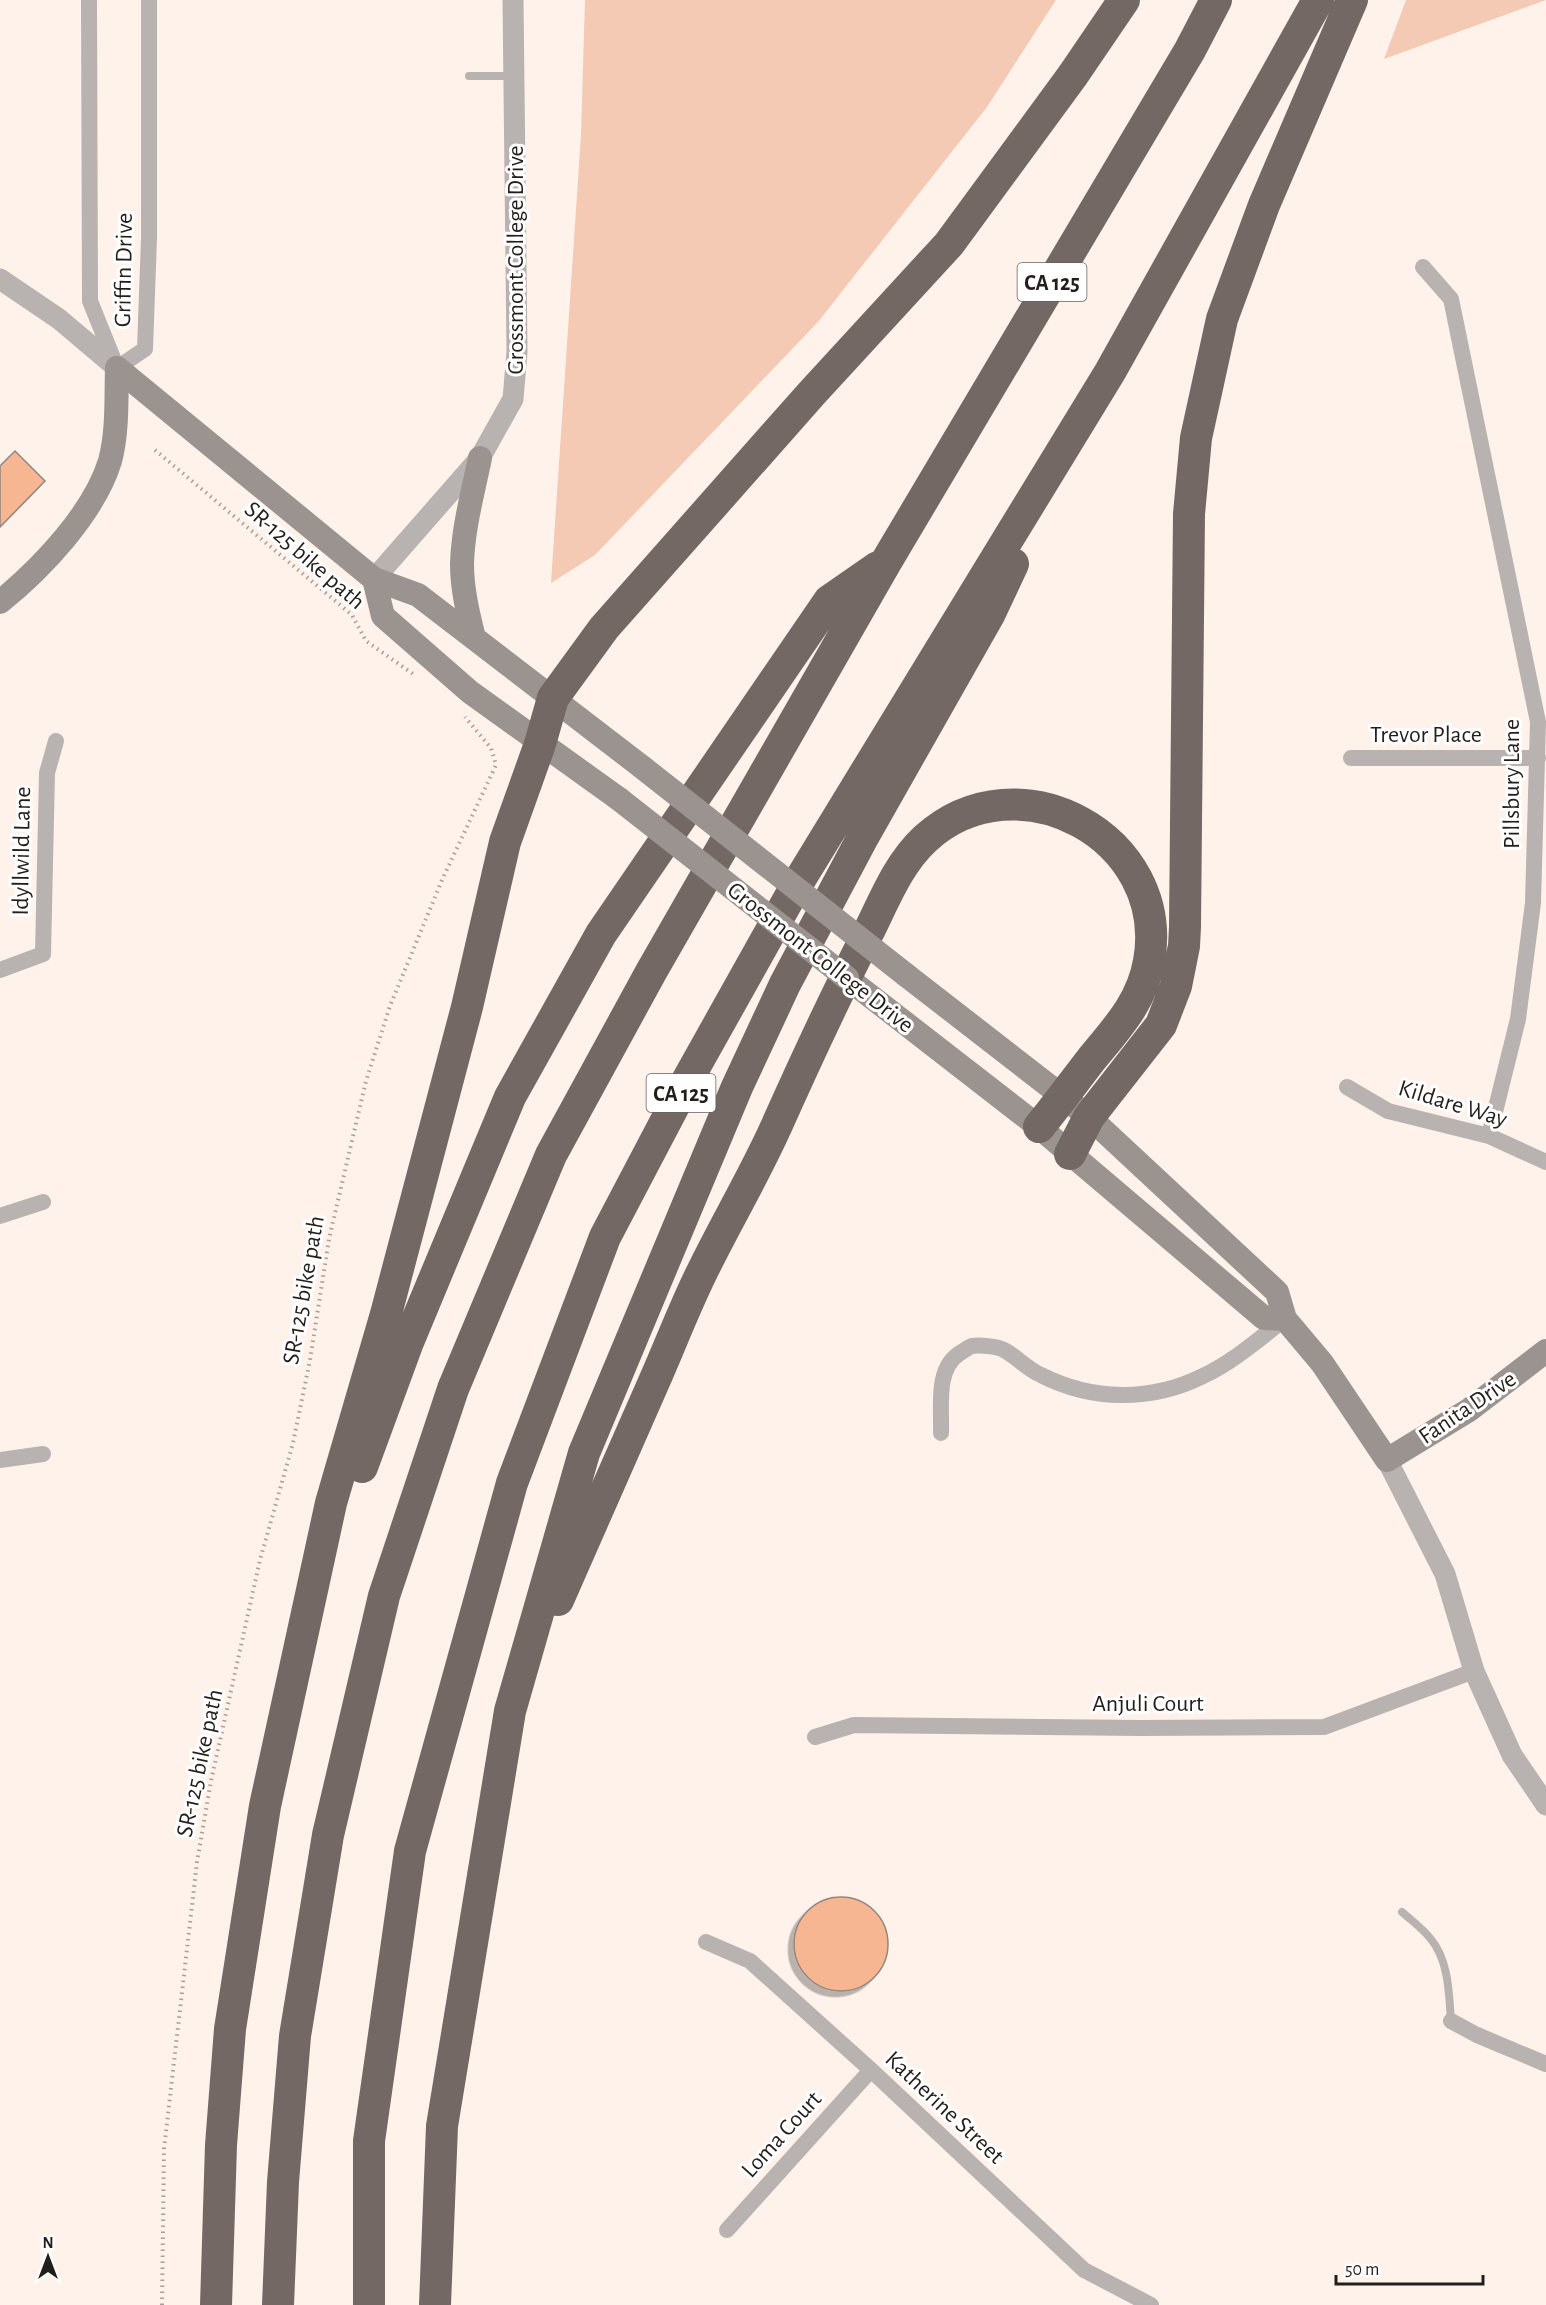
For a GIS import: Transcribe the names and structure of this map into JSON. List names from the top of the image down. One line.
{"streets":{"highway":["CA 125"],"main road":["Grossmont College Drive","Fanita Drive"],"street":["Griffin Drive","Trevor Place","Pillsbury Lane","Idyllwild Lane","Kildare Way","Anjuli Court","Katherine Street","Loma Court"],"path":["SR-125 bike path"]},"crossings":[["Grossmont College Drive","Griffin Drive"],["Grossmont College Drive","Fanita Drive"],["Grossmont College Drive","Anjuli Court"],["Trevor Place","Pillsbury Lane"],["Pillsbury Lane","Kildare Way"],["Katherine Street","Loma Court"]],"scale_bar":"50 m","north":"top"}
